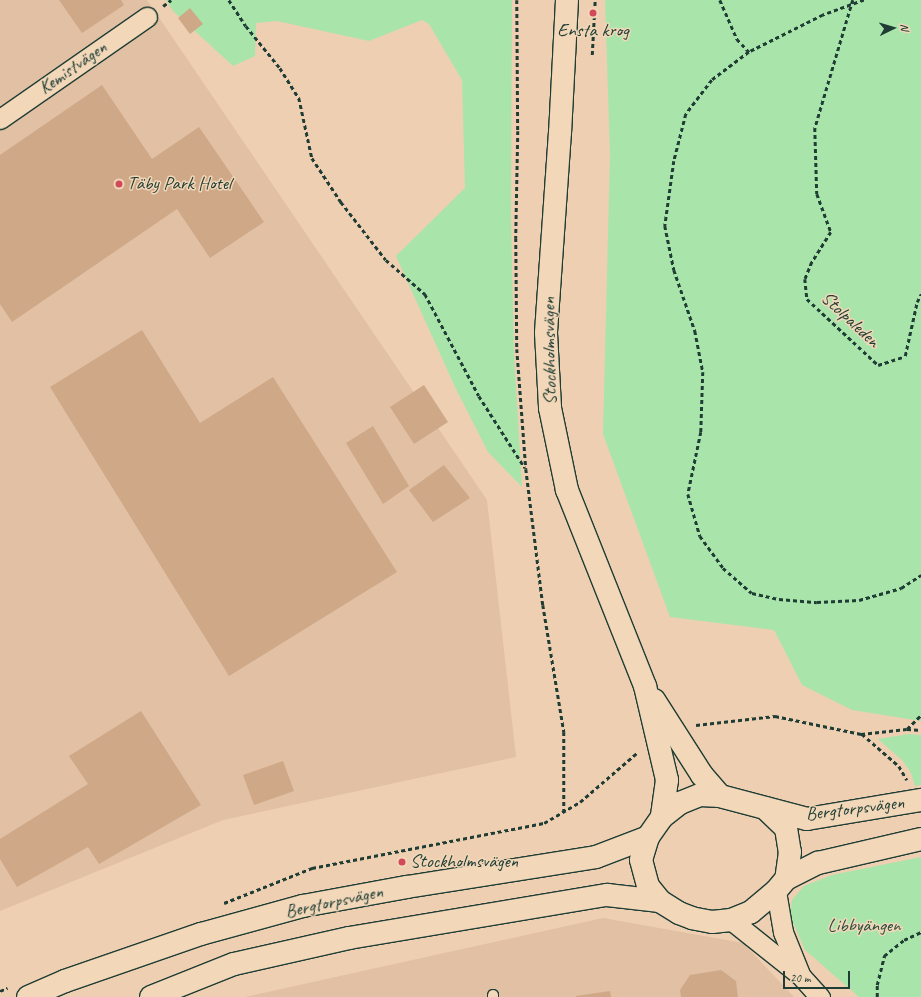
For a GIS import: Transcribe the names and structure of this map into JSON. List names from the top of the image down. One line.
{"streets":{"main road":["Stockholmsvägen","Bergtorpsvägen"],"street":["Kemistvägen"],"path":["Stolpaleden"]},"crossings":[["Stockholmsvägen","Bergtorpsvägen"]],"parks":["Libbyängen"],"places":["Ensta krog","Täby Park Hotel","Stockholmsvägen"],"scale_bar":"20 m","north":"right"}
